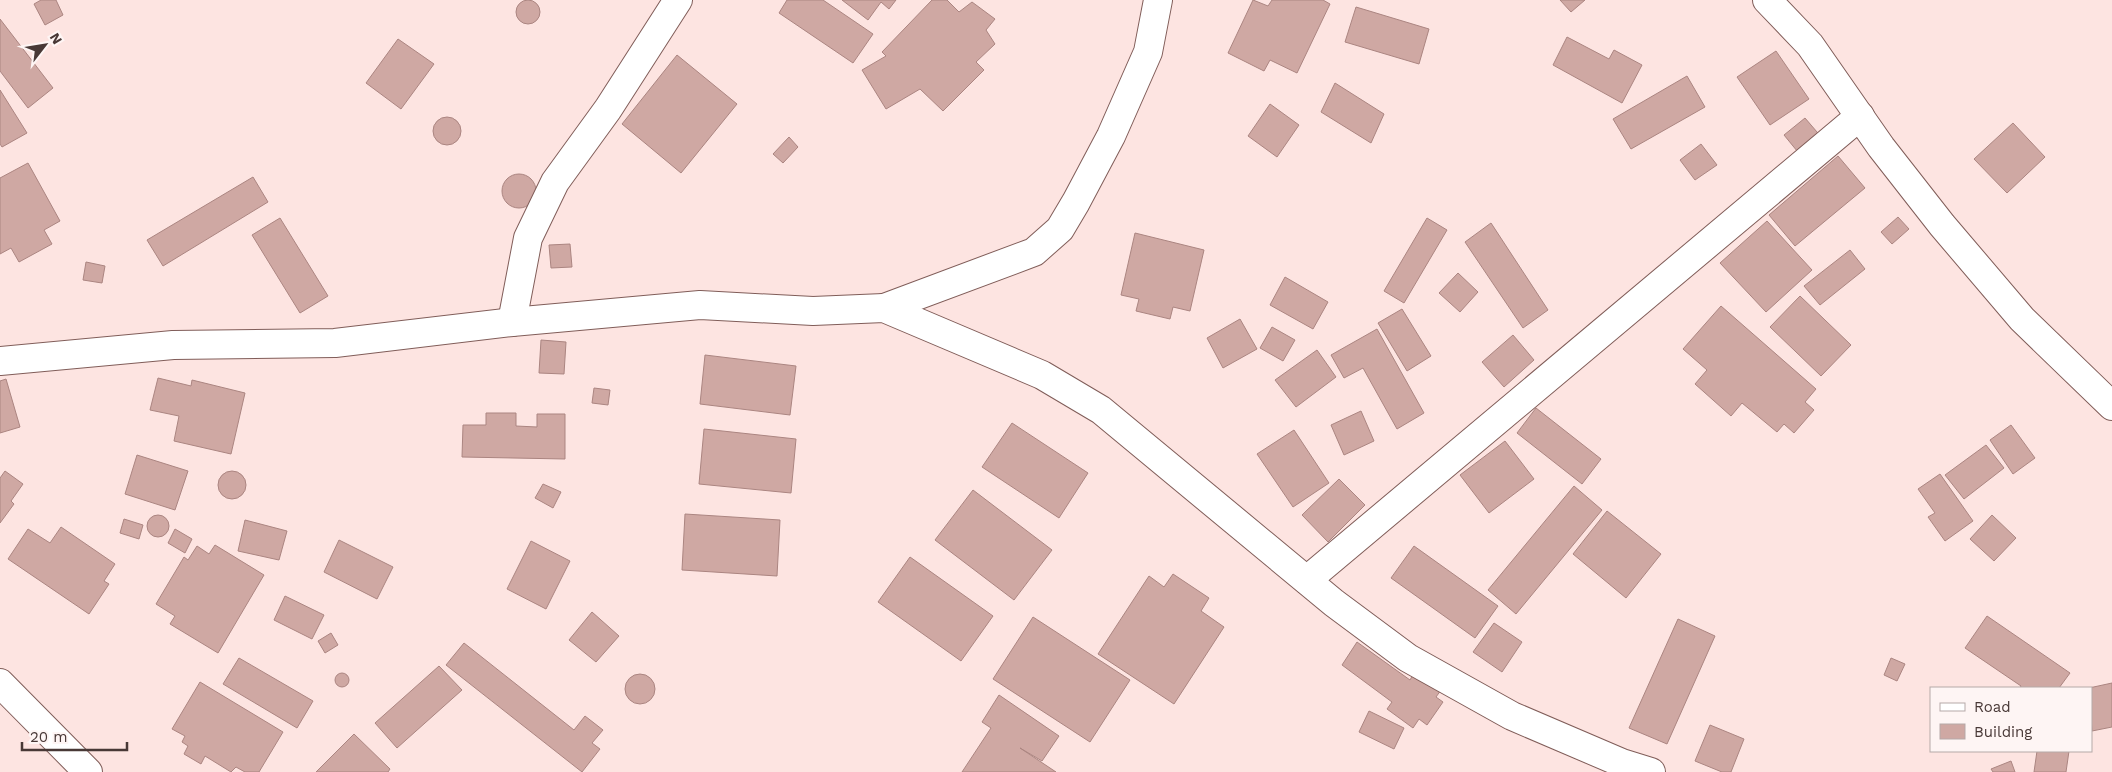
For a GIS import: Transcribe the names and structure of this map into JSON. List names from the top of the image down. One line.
{"legend":["Road","Building"],"scale_bar":"20 m","north":"top right"}
